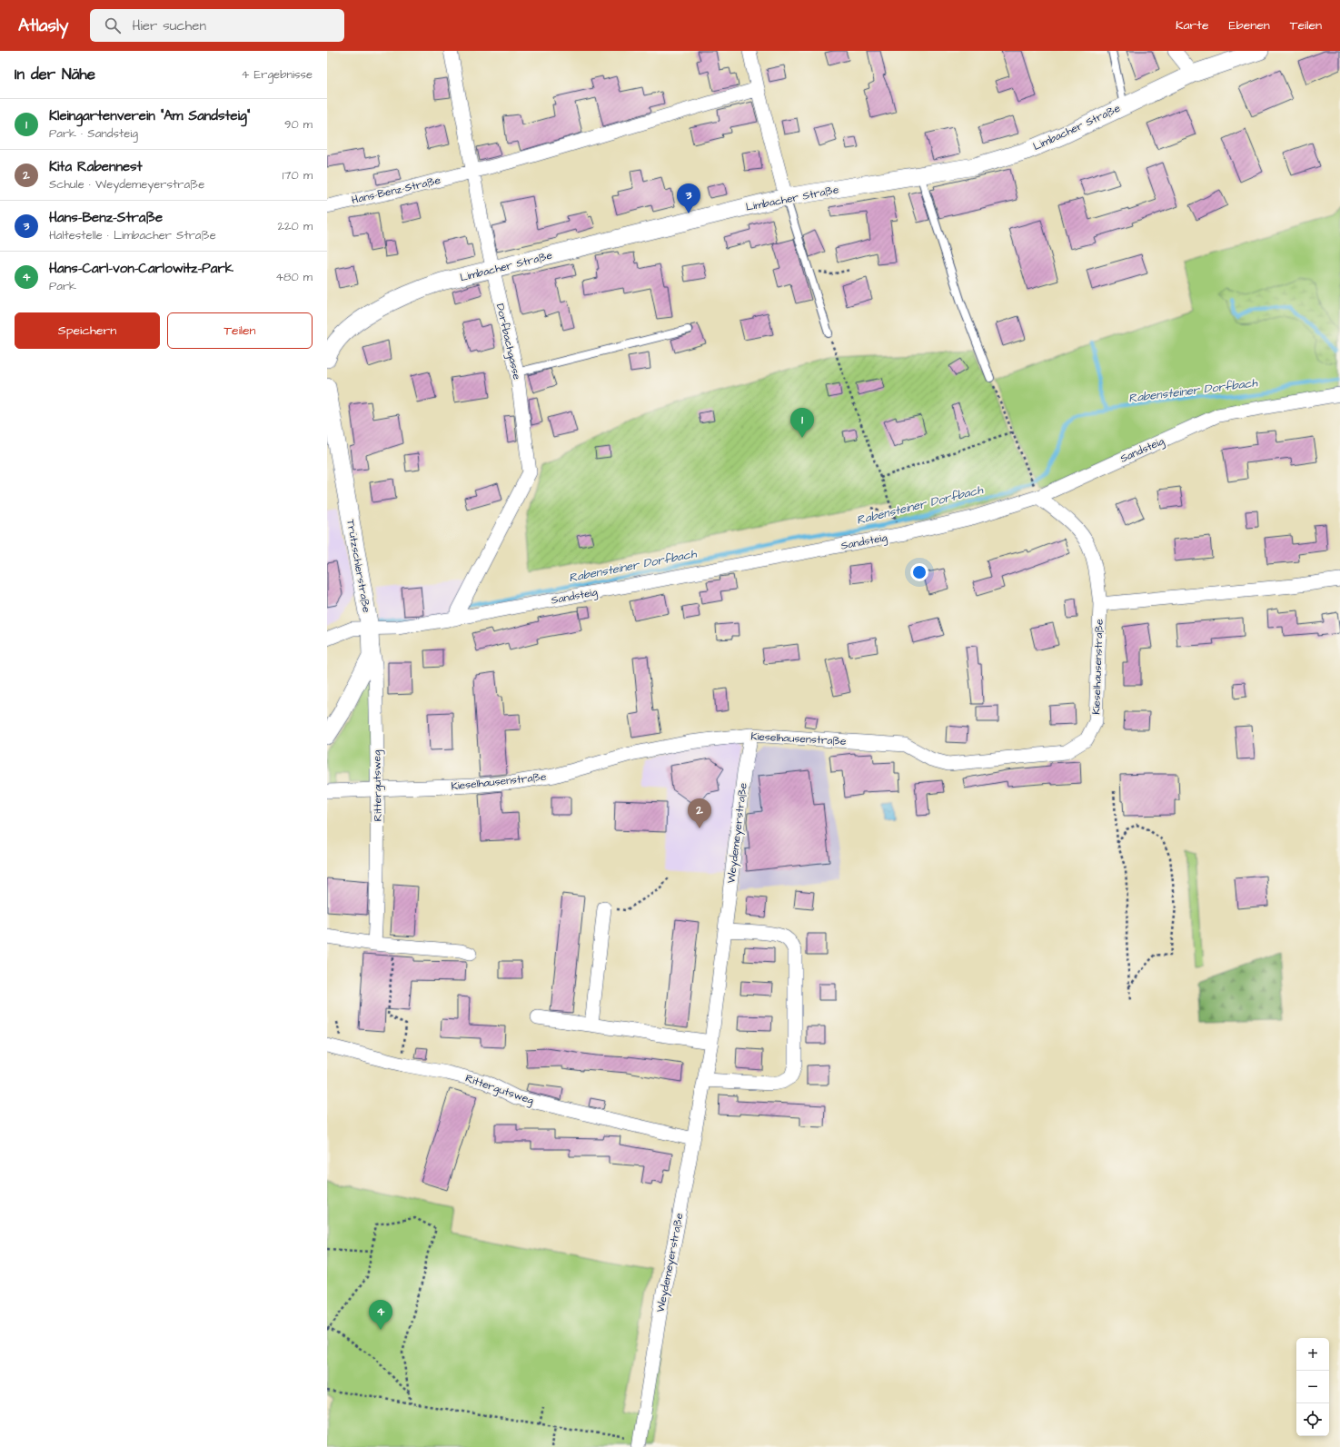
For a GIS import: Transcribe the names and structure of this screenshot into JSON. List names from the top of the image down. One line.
{"streets":{"street":["Limbacher Straße","Hans-Benz-Straße","Dorfbachgasse","Sandsteig","Trützschlerstraße","Kieselhausenstraße","Rittergutsweg","Weydemeyerstraße"]},"crossings":[["Limbacher Straße","Dorfbachgasse"],["Hans-Benz-Straße","Dorfbachgasse"],["Dorfbachgasse","Sandsteig"],["Sandsteig","Trützschlerstraße"],["Sandsteig","Kieselhausenstraße"],["Sandsteig","Rittergutsweg"],["Trützschlerstraße","Rittergutsweg"],["Kieselhausenstraße","Rittergutsweg"],["Kieselhausenstraße","Weydemeyerstraße"],["Rittergutsweg","Weydemeyerstraße"]],"water":["Rabensteiner Dorfbach"],"page":{"header":"Atlasly","search":"Hier suchen","nav":["Karte","Ebenen","Teilen"],"heading":["In der Nähe","4 Ergebnisse"],"list":[{"mark":"1","name":"Kleingartenverein \"Am Sandsteig\"","note":"Park · Sandsteig","value":"90 m"},{"mark":"2","name":"Kita Rabennest","note":"Schule · Weydemeyerstraße","value":"170 m"},{"mark":"3","name":"Hans-Benz-Straße","note":"Haltestelle · Limbacher Straße","value":"220 m"},{"mark":"4","name":"Hans-Carl-von-Carlowitz-Park","note":"Park","value":"480 m"}],"pins":["3","1","2","4"],"buttons":["Speichern","Teilen"],"map_buttons":["+","−"]}}
